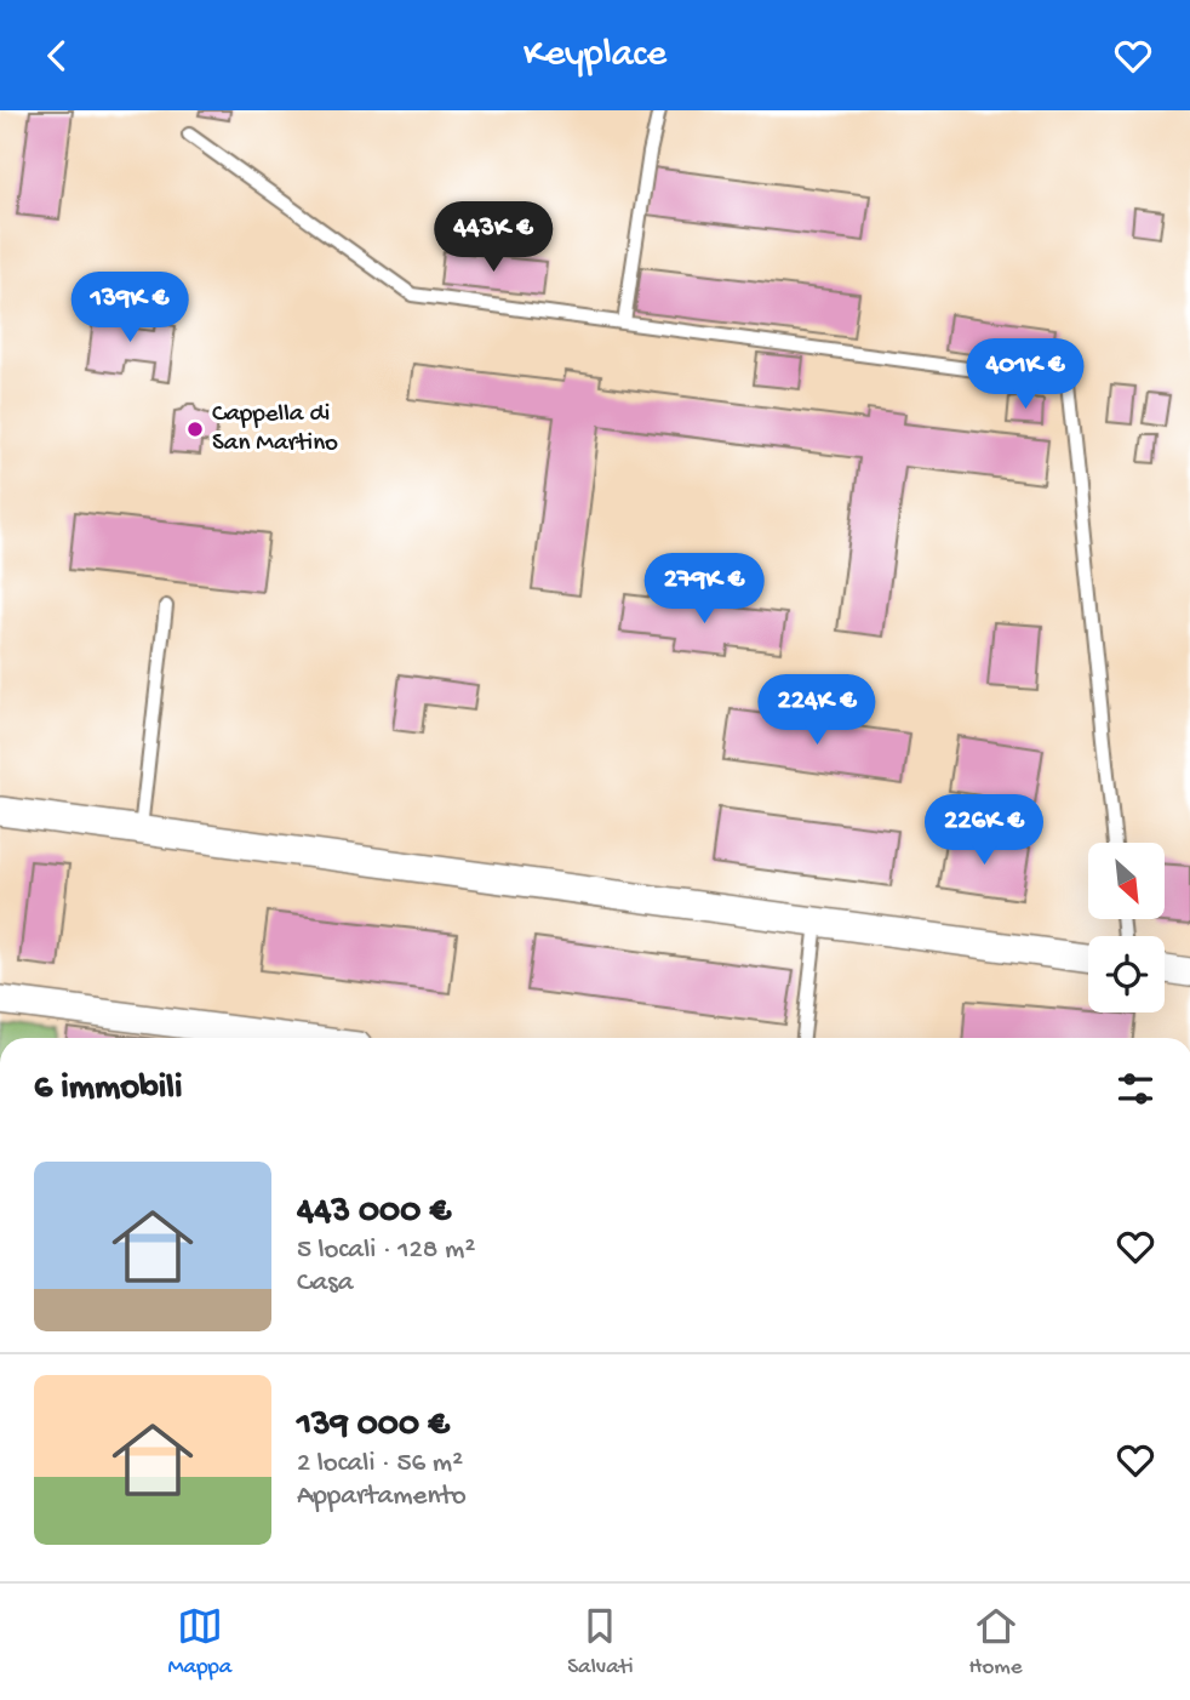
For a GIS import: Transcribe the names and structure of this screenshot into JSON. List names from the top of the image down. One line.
{"places":["Cappella di San Martino"],"north":"bottom right","page":{"header":"Keyplace","price":["443K €","139K €","401K €","279K €","224K €","226K €"],"heading":"6 immobili","list":[{"name":"443 000 €","note":"5 locali · 128 m² · Casa"},{"name":"139 000 €","note":"2 locali · 56 m² · Appartamento"}],"tabs":["Mappa","Salvati","Home"]}}
